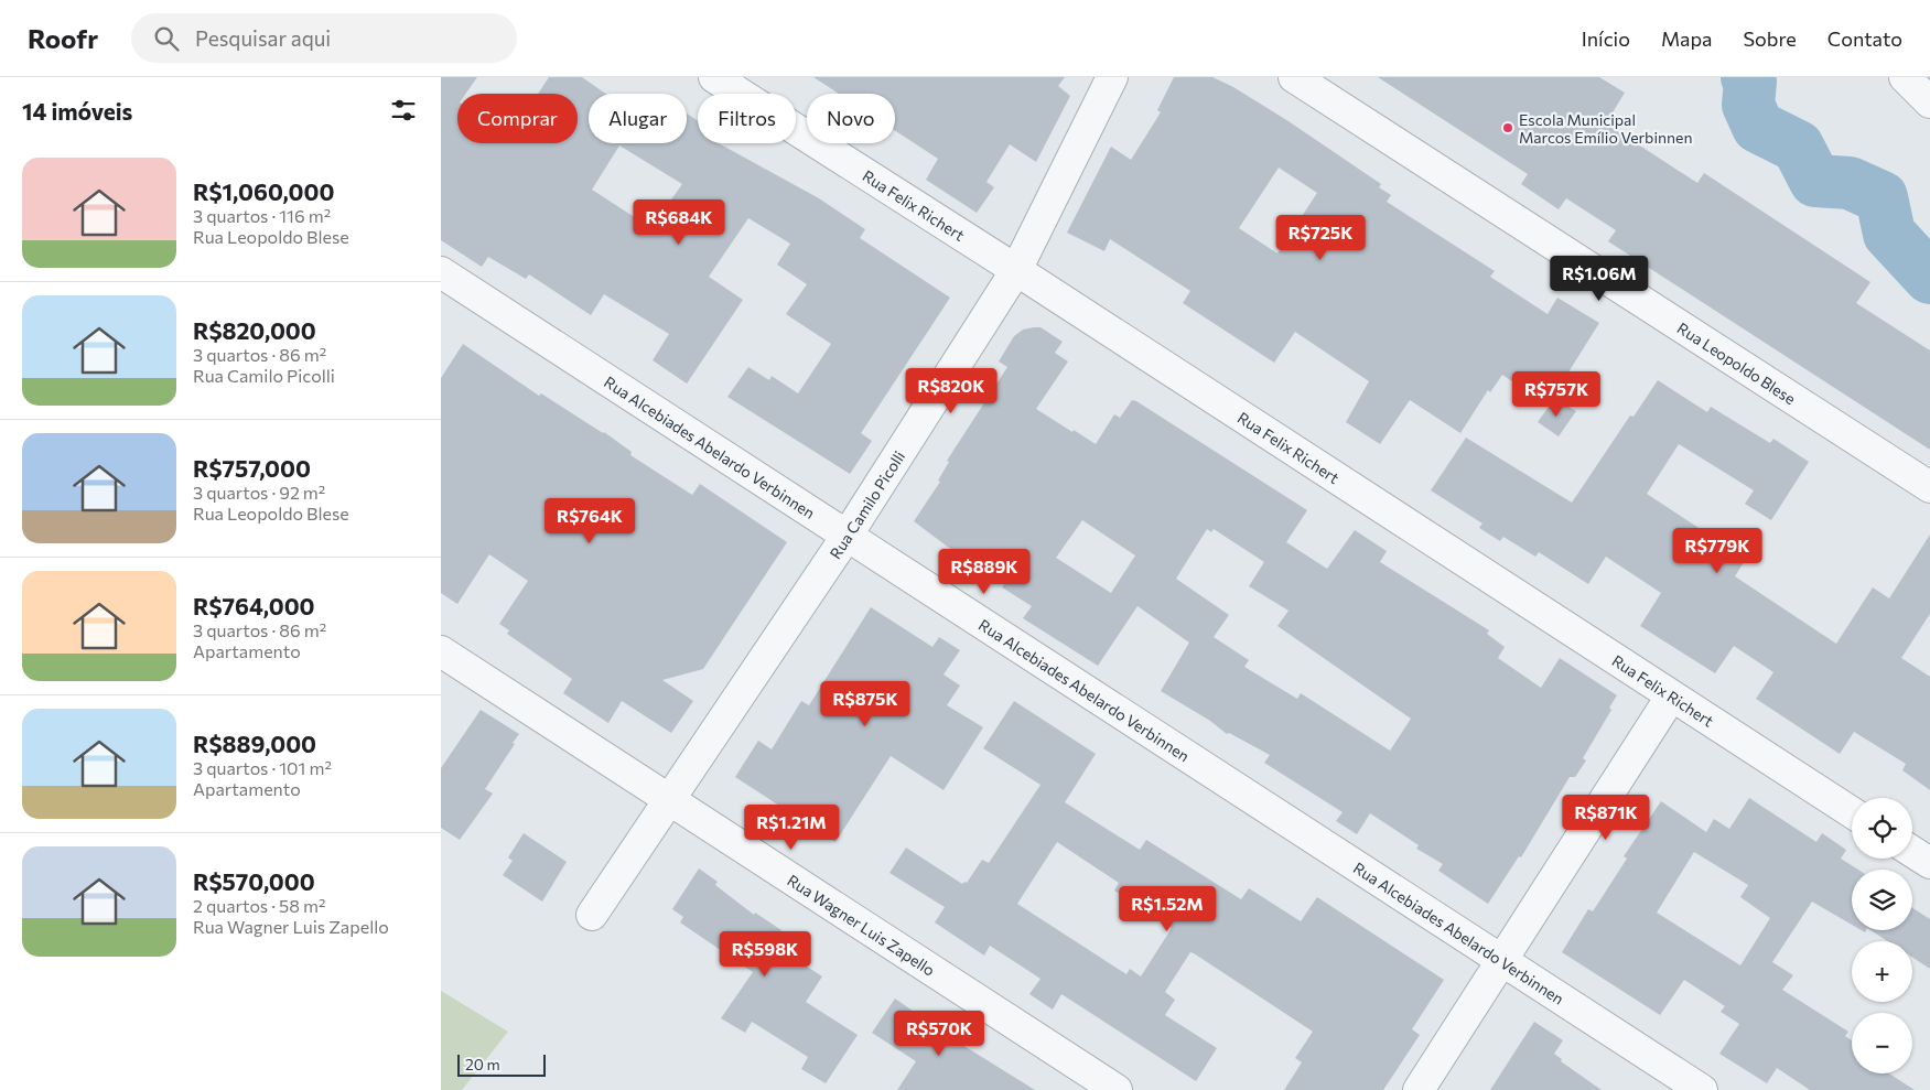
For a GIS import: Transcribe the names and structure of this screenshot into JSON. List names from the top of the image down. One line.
{"streets":{"street":["Rua Felix Richert","Rua Leopoldo Blese","Rua Alcebiades Abelardo Verbinnen","Rua Camilo Picolli","Rua Wagner Luis Zapello"]},"crossings":[["Rua Felix Richert","Rua Camilo Picolli"],["Rua Alcebiades Abelardo Verbinnen","Rua Camilo Picolli"],["Rua Camilo Picolli","Rua Wagner Luis Zapello"]],"places":["Escola Municipal Marcos Emílio Verbinnen"],"scale_bar":"20 m","page":{"header":"Roofr","search":"Pesquisar aqui","nav":["Início","Mapa","Sobre","Contato"],"heading":"14 imóveis","chip":["Comprar","Alugar","Filtros","Novo"],"list":[{"name":"R$1,060,000","note":"3 quartos · 116 m² · Rua Leopoldo Blese"},{"name":"R$820,000","note":"3 quartos · 86 m² · Rua Camilo Picolli"},{"name":"R$757,000","note":"3 quartos · 92 m² · Rua Leopoldo Blese"},{"name":"R$764,000","note":"3 quartos · 86 m² · Apartamento"},{"name":"R$889,000","note":"3 quartos · 101 m² · Apartamento"},{"name":"R$570,000","note":"2 quartos · 58 m² · Rua Wagner Luis Zapello"}],"price":["R$684K","R$725K","R$1.06M","R$820K","R$757K","R$764K","R$779K","R$889K","R$875K","R$871K","R$1.21M","R$1.52M","R$598K","R$570K"],"map_buttons":["+","−"],"scale":"20 m"}}
